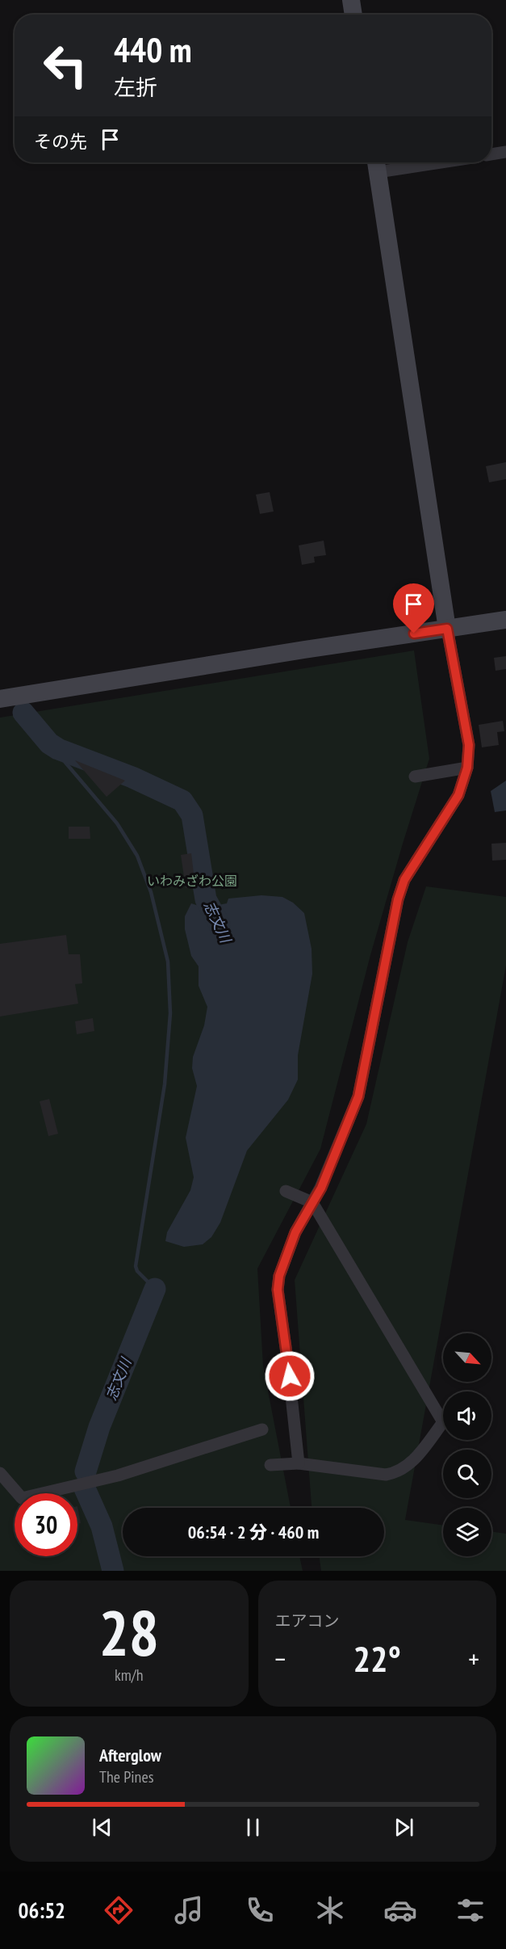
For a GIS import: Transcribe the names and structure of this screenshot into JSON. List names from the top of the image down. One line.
{"water":["志文川"],"parks":["いわみざわ公園"],"north":"bottom right","page":{"turn":["440 m","左折"],"then":"その先","limit":"30","trip":"06:54 · 2 分 · 460 m","tile":[["28","km/h"],"エアコン"],"heat":["−","22°","+"],"song":["Afterglow","The Pines"],"tabs":"06:52"}}
